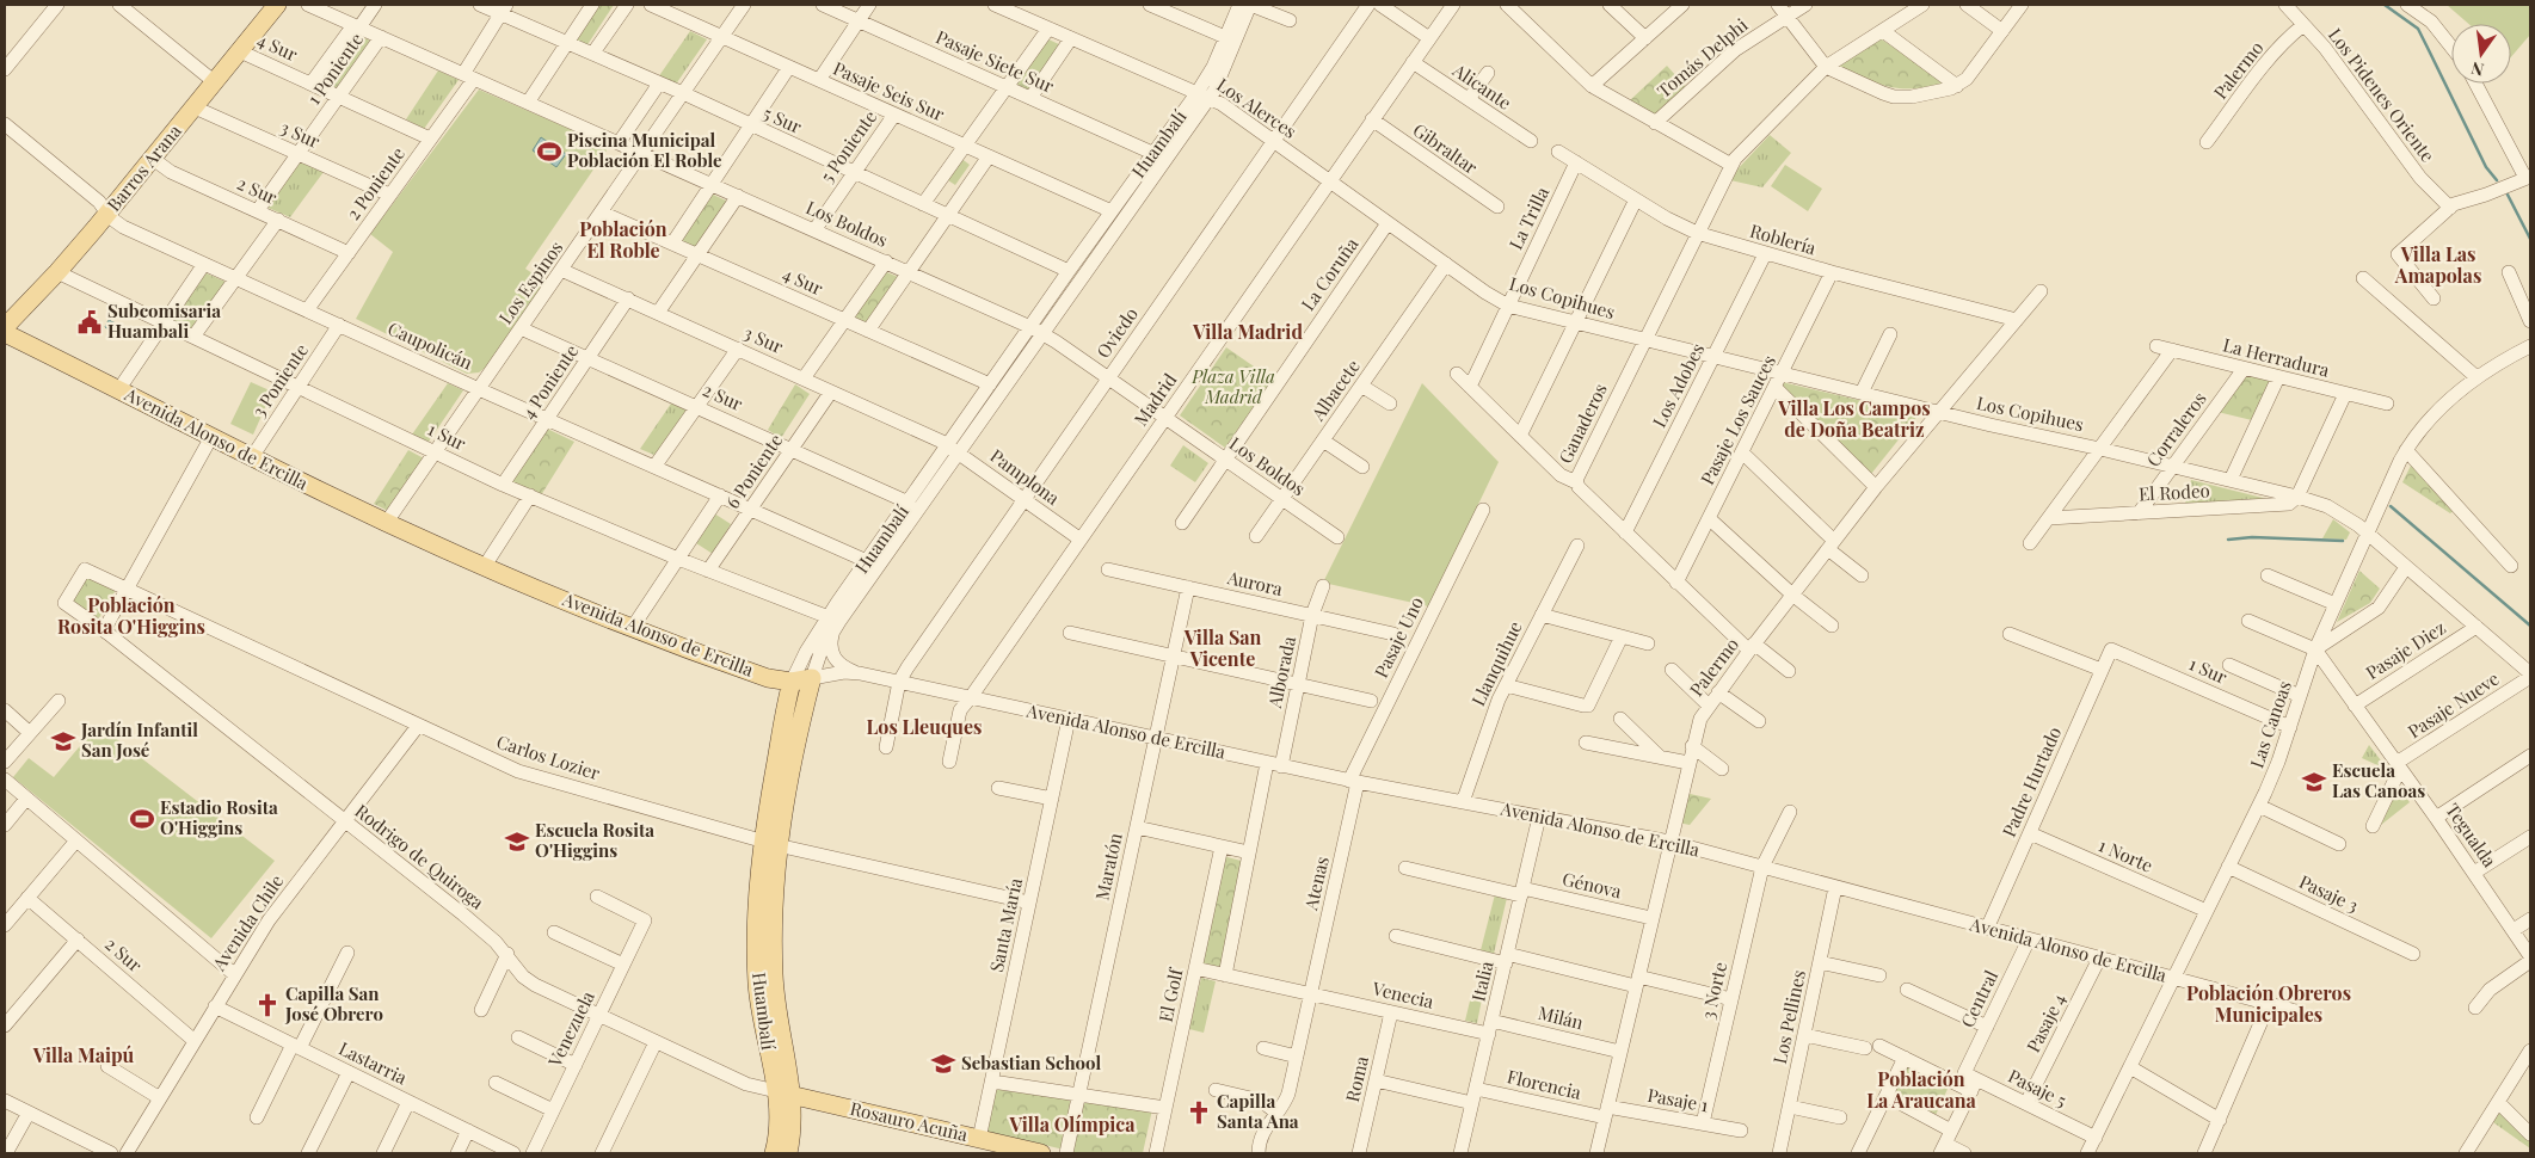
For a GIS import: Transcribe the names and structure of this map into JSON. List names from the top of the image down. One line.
{"streets":{"main road":["Huambalí","Barros Arana","Avenida Alonso de Ercilla","Rosauro Acuña"],"street":["4 Sur","Tomás Delphi","Pasaje Siete Sur","1 Poniente","Palermo","Alicante","Pasaje Seis Sur","Los Pidenes Oriente","Los Alerces","5 Sur","3 Sur","5 Poniente","Gibraltar","2 Poniente","2 Sur","La Trilla","Los Boldos","Roblería","La Coruña","Los Espinos","Los Copihues","Oviedo","Caupolicán","La Herradura","3 Poniente","4 Poniente","Los Adobes","Albacete","Madrid","Pasaje Los Sauces","Ganaderos","Corraleros","1 Sur","6 Poniente","Pamplona","El Rodeo","Aurora","Pasaje Uno","Pasaje Diez","Llanquihue","Alborada","Pasaje Nueve","Las Canoas","Carlos Lozier","Padre Hurtado","Tegualda","1 Norte","Rodrigo de Quiroga","Maratón","Atenas","Génova","Pasaje 3","Avenida Chile","Santa María","Italia","3 Norte","El Golf","Venecia","Central","Los Pellines","Milán","Pasaje 4","Venezuela","Lastarria","Roma","Florencia","Pasaje 5","Pasaje 1"]},"crossings":[["4 Sur","1 Poniente"],["4 Sur","Huambalí"],["4 Sur","Barros Arana"],["4 Sur","2 Poniente"],["4 Sur","Los Espinos"],["Pasaje Siete Sur","Huambalí"],["1 Poniente","3 Sur"],["1 Poniente","2 Sur"],["1 Poniente","Los Boldos"],["Palermo","Los Pidenes Oriente"],["Palermo","Roblería"],["Palermo","Los Copihues"],["Palermo","Ganaderos"],["Palermo","Avenida Alonso de Ercilla"],["Palermo","Génova"],["Palermo","Milán"],["Palermo","Florencia"],["Palermo","Pasaje 1"],["Alicante","Madrid"],["Pasaje Seis Sur","Huambalí"],["Pasaje Seis Sur","5 Poniente"],["Pasaje Seis Sur","Los Espinos"],["Los Alerces","Huambalí"],["Los Alerces","La Coruña"],["Los Alerces","Los Copihues"],["Los Alerces","Oviedo"],["Los Alerces","Albacete"],["Los Alerces","Madrid"],["5 Sur","Huambalí"],["5 Sur","5 Poniente"],["5 Sur","2 Poniente"],["5 Sur","Los Espinos"],["3 Sur","Huambalí"],["3 Sur","Barros Arana"],["3 Sur","2 Poniente"],["3 Sur","Los Espinos"],["3 Sur","4 Poniente"],["3 Sur","6 Poniente"],["3 Sur","Pamplona"],["Huambalí","2 Sur"],["Huambalí","Los Boldos"],["Huambalí","Caupolicán"],["Huambalí","1 Sur"],["Huambalí","Avenida Alonso de Ercilla"],["Huambalí","Pamplona"],["Huambalí","Carlos Lozier"],["Huambalí","Rodrigo de Quiroga"],["Huambalí","Rosauro Acuña"],["5 Poniente","Los Boldos"],["Gibraltar","Madrid"],["Barros Arana","2 Sur"],["Barros Arana","Caupolicán"],["Barros Arana","1 Sur"],["2 Poniente","2 Sur"],["2 Poniente","Los Boldos"],["2 Poniente","Caupolicán"],["2 Sur","Los Espinos"],["2 Sur","4 Poniente"],["2 Sur","6 Poniente"],["2 Sur","Avenida Chile"],["La Trilla","Roblería"],["La Trilla","Los Copihues"],["Los Boldos","La Coruña"],["Los Boldos","Los Espinos"],["Los Boldos","Oviedo"],["Los Boldos","Albacete"],["Los Boldos","Madrid"],["Roblería","Los Adobes"],["Roblería","Pasaje Los Sauces"],["Roblería","Ganaderos"],["Los Espinos","Caupolicán"],["Los Espinos","1 Sur"],["Los Espinos","Avenida Alonso de Ercilla"],["Los Copihues","Los Adobes"],["Los Copihues","Pasaje Los Sauces"],["Los Copihues","Ganaderos"],["Los Copihues","Corraleros"],["Los Copihues","El Rodeo"],["Los Copihues","Pasaje Diez"],["Los Copihues","Las Canoas"],["Oviedo","Avenida Alonso de Ercilla"],["Oviedo","Pamplona"],["Caupolicán","3 Poniente"],["Caupolicán","4 Poniente"],["Caupolicán","6 Poniente"],["La Herradura","Corraleros"],["3 Poniente","1 Sur"],["3 Poniente","Avenida Alonso de Ercilla"],["4 Poniente","1 Sur"],["Los Adobes","Ganaderos"],["Madrid","Avenida Alonso de Ercilla"],["Madrid","Pamplona"],["Pasaje Los Sauces","Ganaderos"],["Corraleros","El Rodeo"],["1 Sur","6 Poniente"],["1 Sur","Las Canoas"],["1 Sur","Padre Hurtado"],["Avenida Alonso de Ercilla","6 Poniente"],["Avenida Alonso de Ercilla","Pasaje Uno"],["Avenida Alonso de Ercilla","Llanquihue"],["Avenida Alonso de Ercilla","Alborada"],["Avenida Alonso de Ercilla","Las Canoas"],["Avenida Alonso de Ercilla","Padre Hurtado"],["Avenida Alonso de Ercilla","Maratón"],["Avenida Alonso de Ercilla","Atenas"],["Avenida Alonso de Ercilla","Santa María"],["Avenida Alonso de Ercilla","Italia"],["Avenida Alonso de Ercilla","3 Norte"],["Avenida Alonso de Ercilla","Central"],["Avenida Alonso de Ercilla","Los Pellines"],["Avenida Alonso de Ercilla","Pasaje 4"],["Aurora","Alborada"],["Aurora","Maratón"],["Pasaje Uno","Atenas"],["Pasaje Diez","Tegualda"],["Pasaje Nueve","Tegualda"],["Las Canoas","Tegualda"],["Las Canoas","1 Norte"],["Las Canoas","Pasaje 3"],["Las Canoas","Pasaje 5"],["Carlos Lozier","Rodrigo de Quiroga"],["Carlos Lozier","Avenida Chile"],["Carlos Lozier","Santa María"],["Padre Hurtado","1 Norte"],["Rodrigo de Quiroga","Avenida Chile"],["Rodrigo de Quiroga","Venezuela"],["Rodrigo de Quiroga","Rosauro Acuña"],["Atenas","Venecia"],["Génova","Italia"],["Avenida Chile","Lastarria"],["Santa María","Rosauro Acuña"],["Italia","Venecia"],["Italia","Milán"],["Italia","Florencia"],["3 Norte","Pasaje 1"],["El Golf","Venecia"],["Venecia","Milán"],["Venecia","Roma"],["Central","Pasaje 5"],["Pasaje 4","Pasaje 5"],["Florencia","Pasaje 1"]],"districts":["Población El Roble","Villa Las Amapolas","Villa Madrid","Villa Los Campos de Doña Beatriz","Población Rosita O'Higgins","Villa San Vicente","Los Lleuques","Población Obreros Municipales","Villa Maipú","Población La Araucana","Villa Olímpica"],"parks":["Plaza Villa Madrid"],"places":{"sports":["Piscina Municipal Población El Roble","Estadio Rosita O'Higgins"],"public building":["Subcomisaria Huambali"],"school or university":["Jardín Infantil San José","Escuela Las Canoas","Escuela Rosita O'Higgins","Sebastian School"],"church":["Capilla San José Obrero","Capilla Santa Ana"]},"north":"bottom"}
